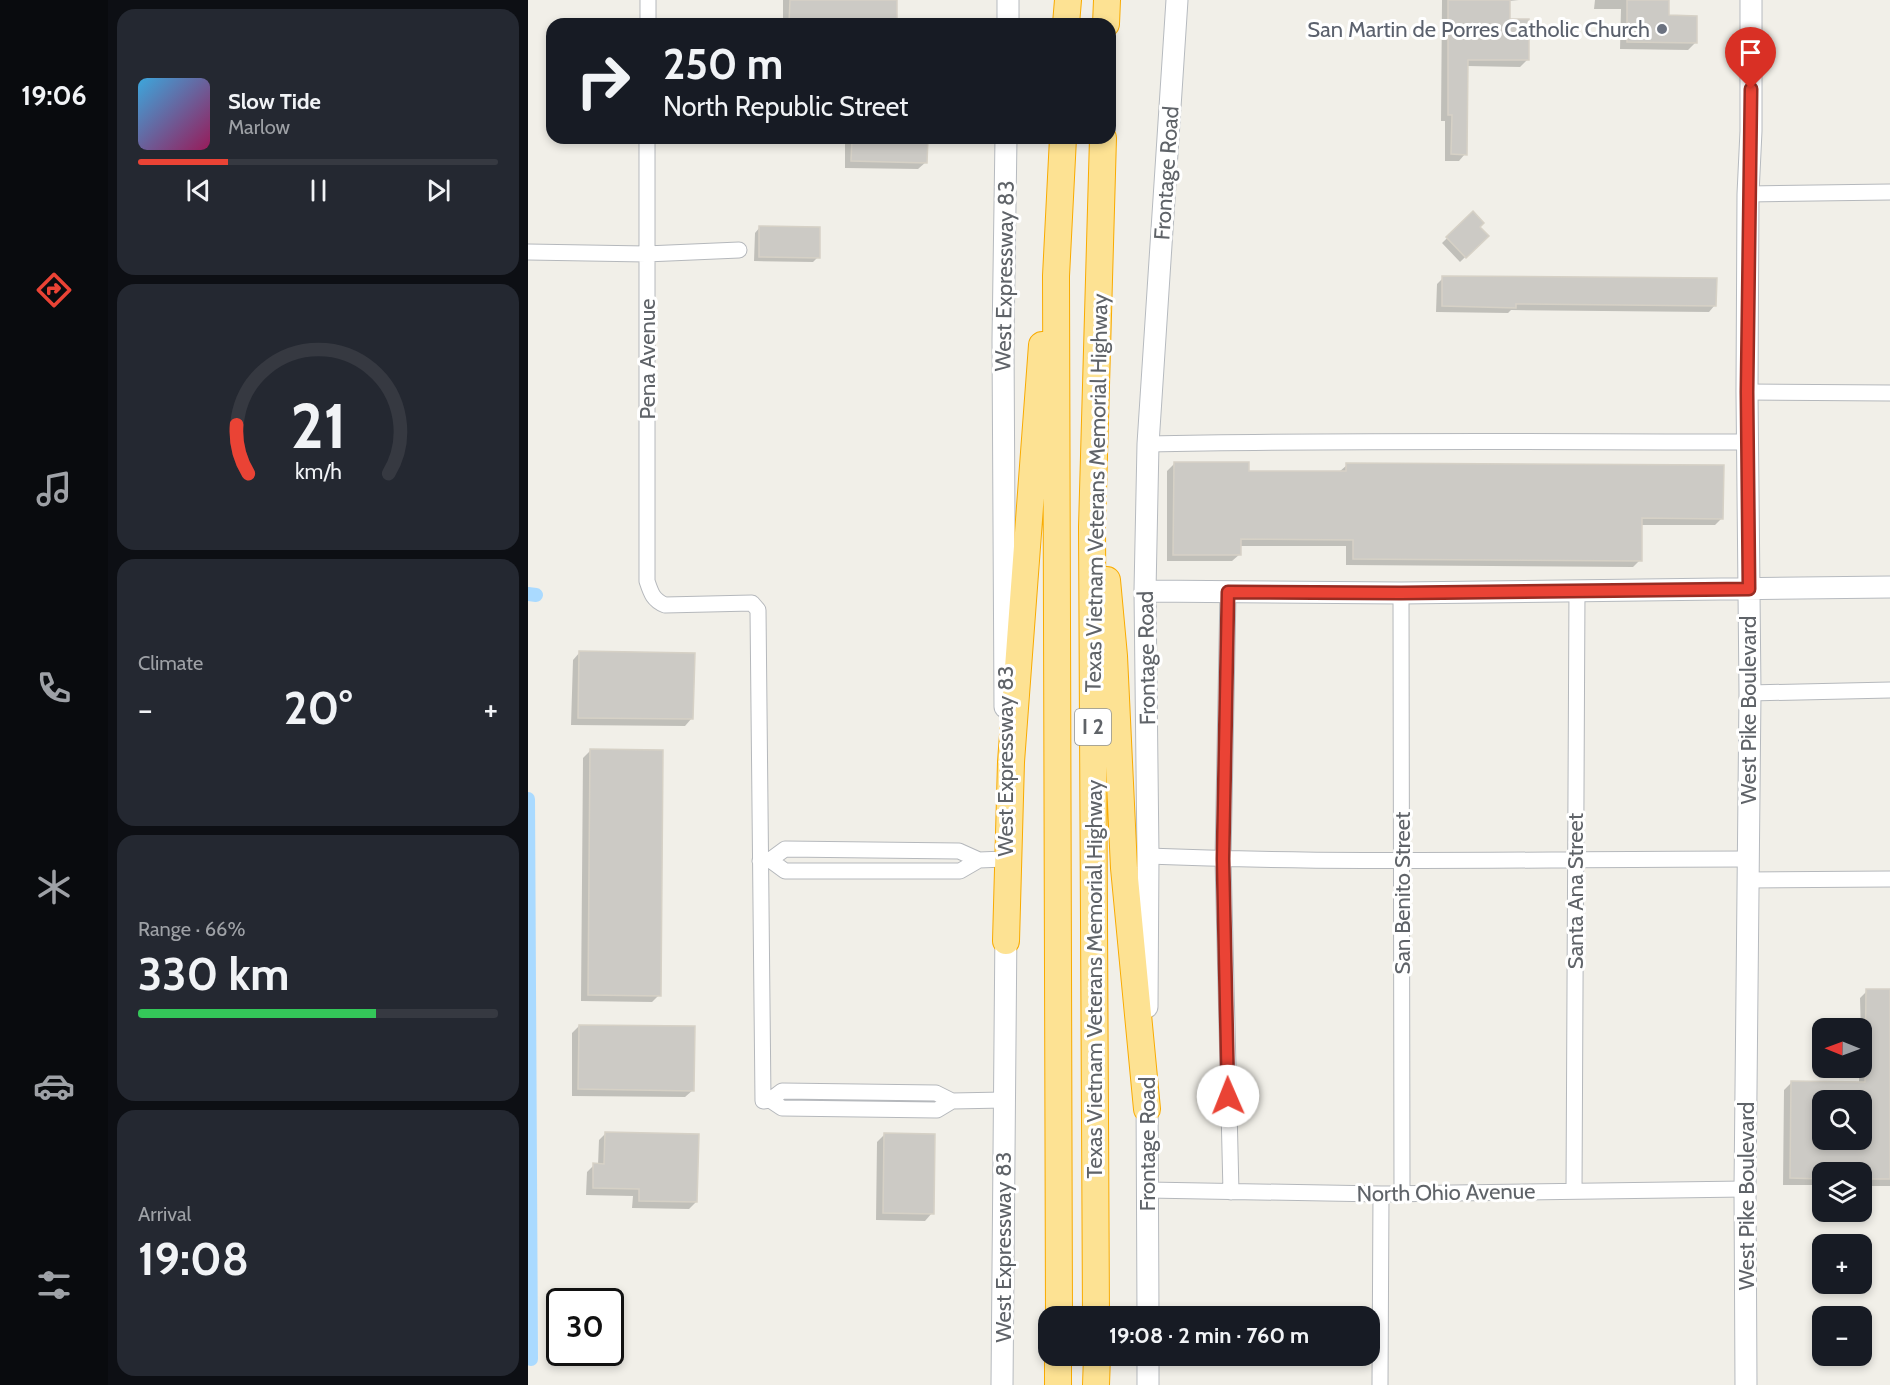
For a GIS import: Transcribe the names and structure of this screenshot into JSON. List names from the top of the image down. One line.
{"streets":{"highway":["Texas Vietnam Veterans Memorial Highway","I 2"],"main road":["Frontage Road","West Expressway 83","West Pike Boulevard"],"street":["Pena Avenue","Santa Ana Street","San Benito Street","North Ohio Avenue"]},"crossings":[["Frontage Road","North Ohio Avenue"],["West Pike Boulevard","North Ohio Avenue"],["Santa Ana Street","North Ohio Avenue"],["San Benito Street","North Ohio Avenue"]],"places":["San Martin de Porres Catholic Church"],"north":"left","page":{"tabs":"19:06","turn":["250 m","North Republic Street"],"song":["Slow Tide","Marlow"],"tile":["Climate",["Range · 66%","330 km"],["Arrival","19:08"]],"heat":["−","20°","+"],"map_buttons":["+","−"],"limit":"30","trip":"19:08 · 2 min · 760 m","gauge":["21","km/h"]}}
